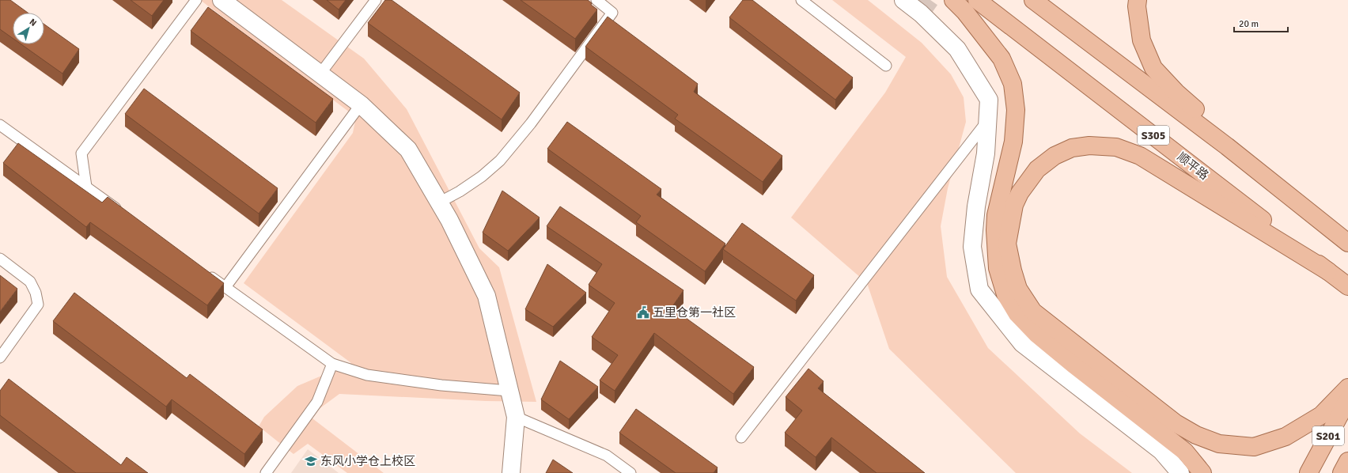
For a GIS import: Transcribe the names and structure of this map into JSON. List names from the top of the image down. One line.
{"streets":{"main road":["S305","顺平路","S201"]},"places":{"public building":["五里仓第一社区"],"school or university":["东风小学仓上校区"]},"scale_bar":"20 m","north":"top right"}
